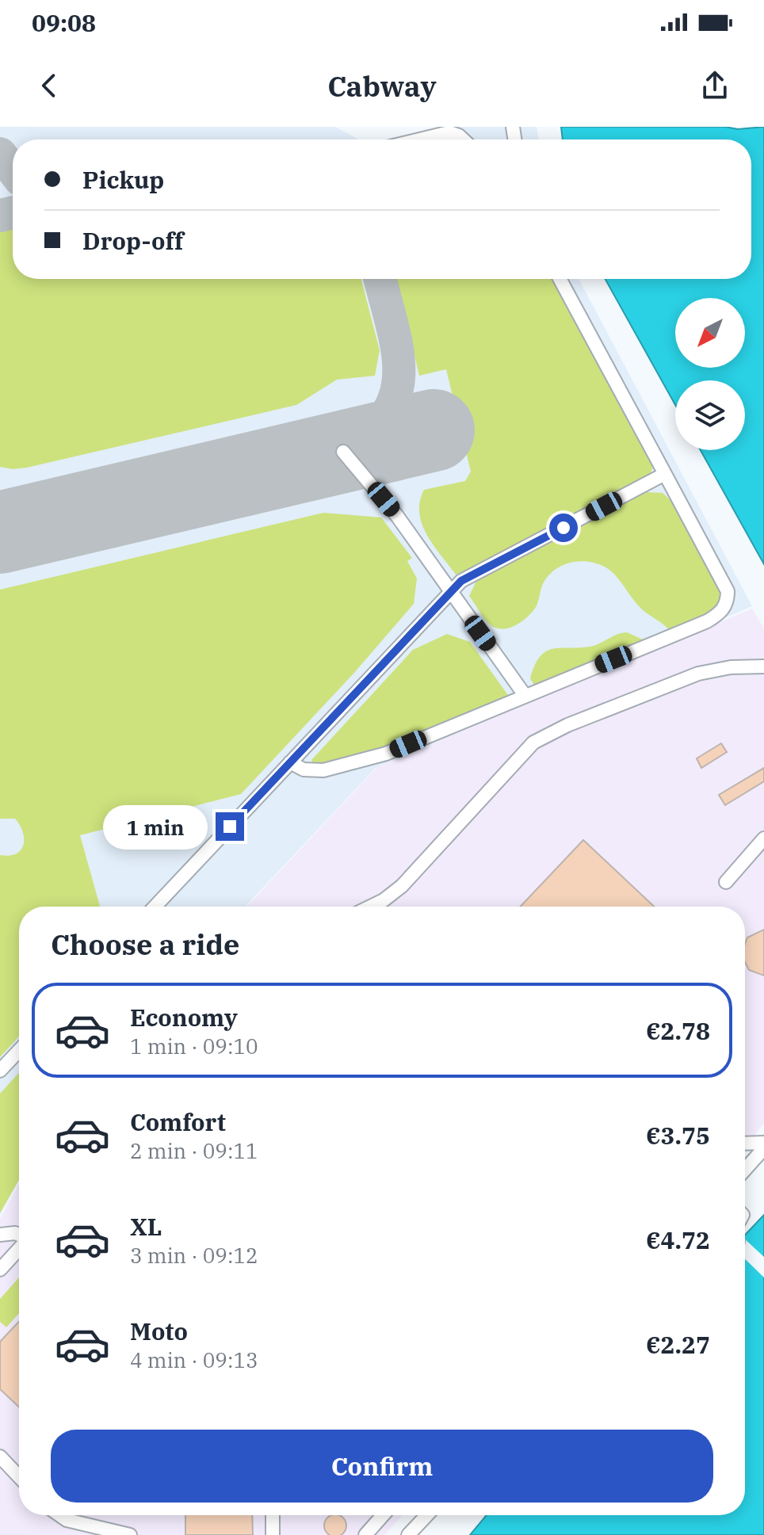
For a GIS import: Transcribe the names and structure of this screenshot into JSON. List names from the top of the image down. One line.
{"north":"bottom left","page":{"status":"09:08","header":"Cabway","banner":["Pickup","Drop-off"],"bubble":"1 min","heading":"Choose a ride","list":[{"name":"Economy","note":"1 min · 09:10","value":"€2.78"},{"name":"Comfort","note":"2 min · 09:11","value":"€3.75"},{"name":"XL","note":"3 min · 09:12","value":"€4.72"},{"name":"Moto","note":"4 min · 09:13","value":"€2.27"}],"buttons":"Confirm"}}
